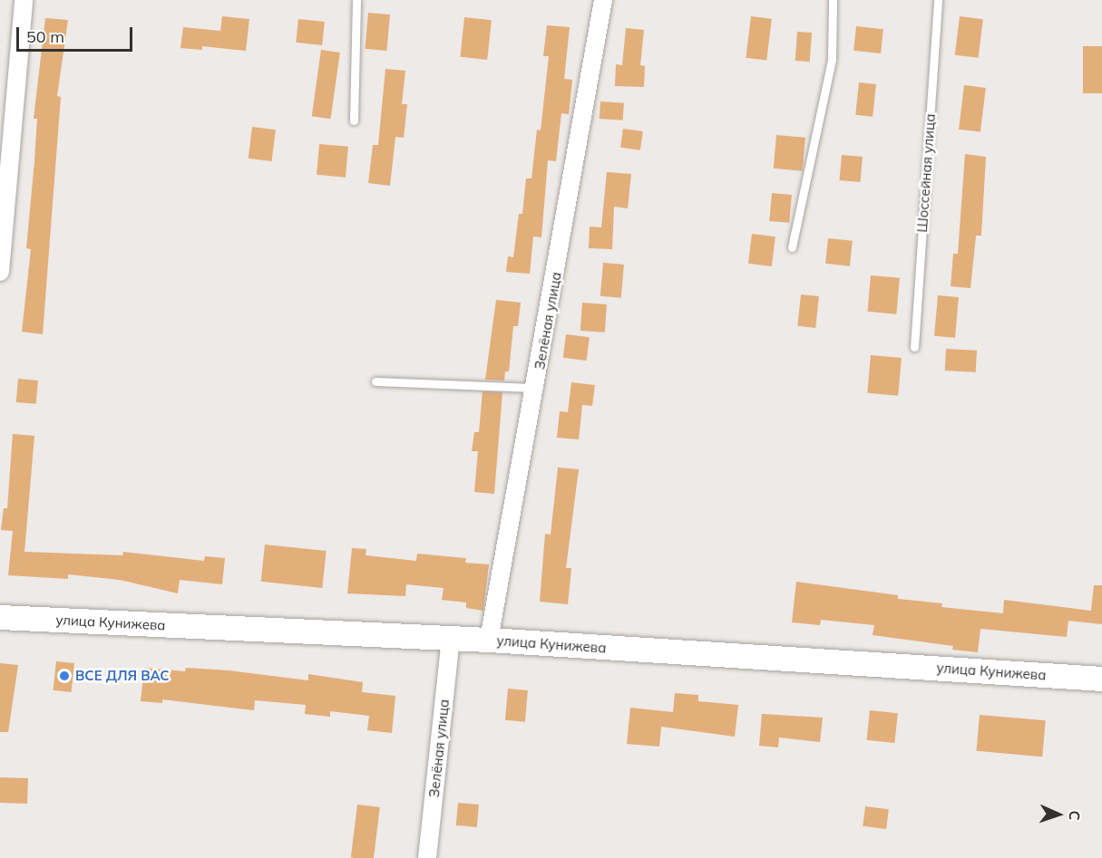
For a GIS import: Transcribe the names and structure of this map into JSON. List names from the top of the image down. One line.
{"streets":{"street":["Зелёная улица","улица Кунижева"],"lane":["Шоссейная улица"]},"crossings":[["Зелёная улица","улица Кунижева"]],"places":["ВСЕ ДЛЯ ВАС"],"scale_bar":"50 m","north":"right"}
